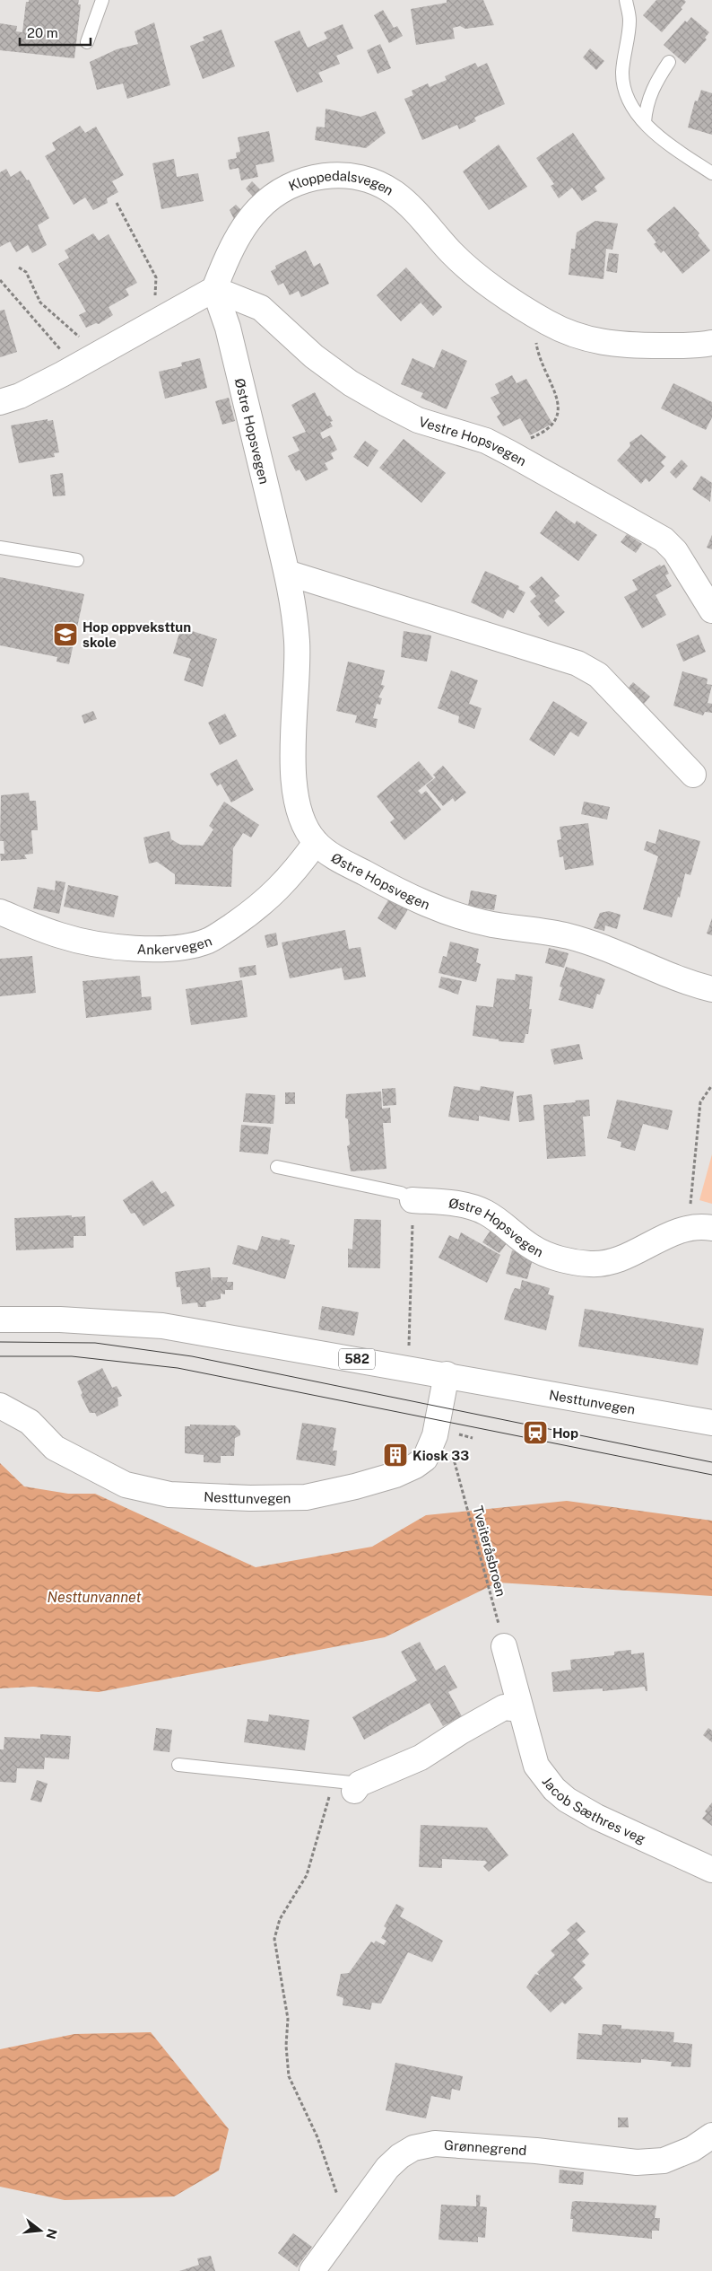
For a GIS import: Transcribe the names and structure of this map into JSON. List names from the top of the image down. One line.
{"streets":{"street":["Kloppedalsvegen","Østre Hopsvegen","Vestre Hopsvegen","Ankervegen","582","Nesttunvegen","Jacob Sæthres veg","Grønnegrend"],"path":["Tveiteråsbroen"]},"crossings":[["Kloppedalsvegen","Østre Hopsvegen"],["Kloppedalsvegen","Vestre Hopsvegen"],["Østre Hopsvegen","Vestre Hopsvegen"],["Østre Hopsvegen","Ankervegen"],["Tveiteråsbroen","Jacob Sæthres veg"]],"water":["Nesttunvannet"],"places":{"school or university":["Hop oppveksttun skole"],"station":["Hop"],"building":["Kiosk 33"]},"scale_bar":"20 m","north":"right"}
